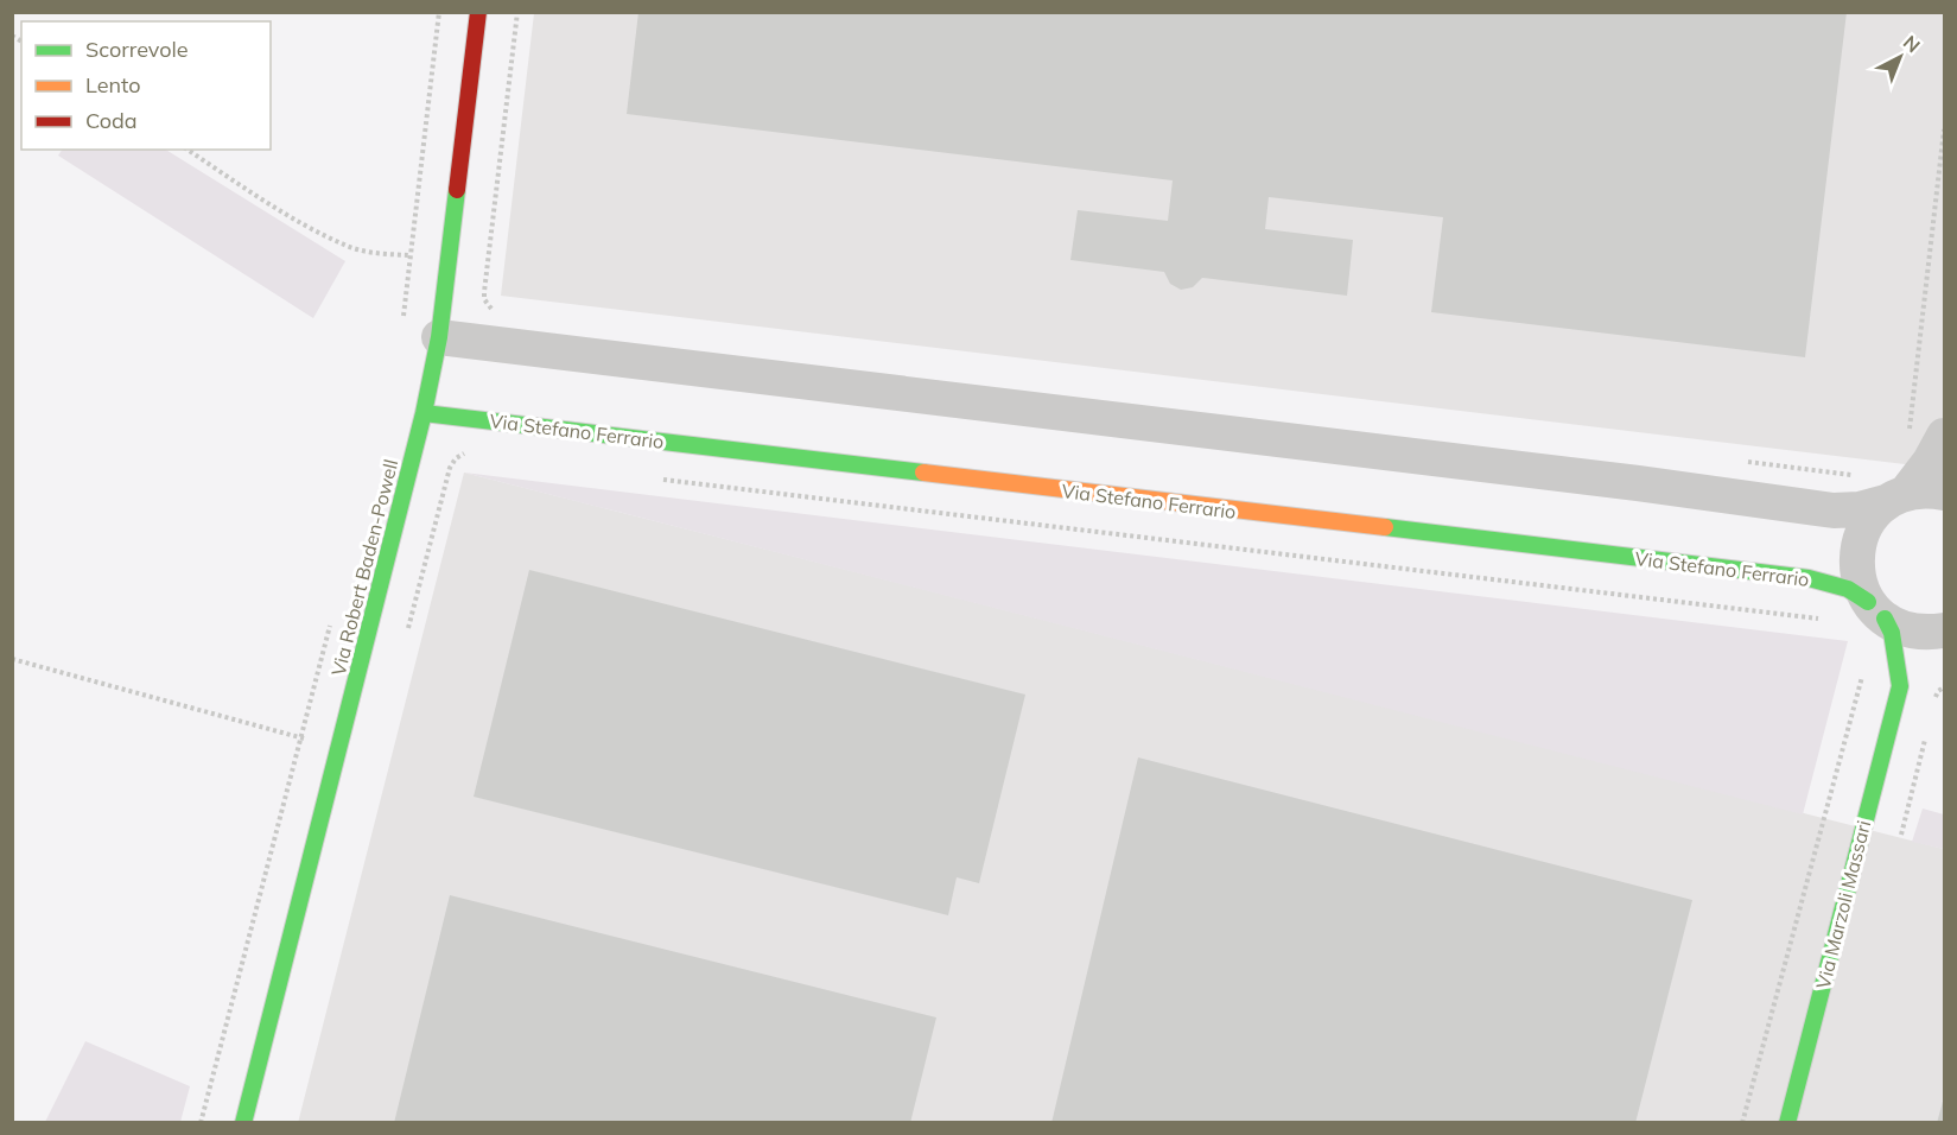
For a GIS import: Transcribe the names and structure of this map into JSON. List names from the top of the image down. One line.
{"streets":{"street":["Via Stefano Ferrario","Via Robert Baden-Powell","Via Marzoli Massari"]},"crossings":[["Via Stefano Ferrario","Via Robert Baden-Powell"],["Via Stefano Ferrario","Via Marzoli Massari"]],"legend":["Scorrevole","Lento","Coda"],"north":"top right"}
